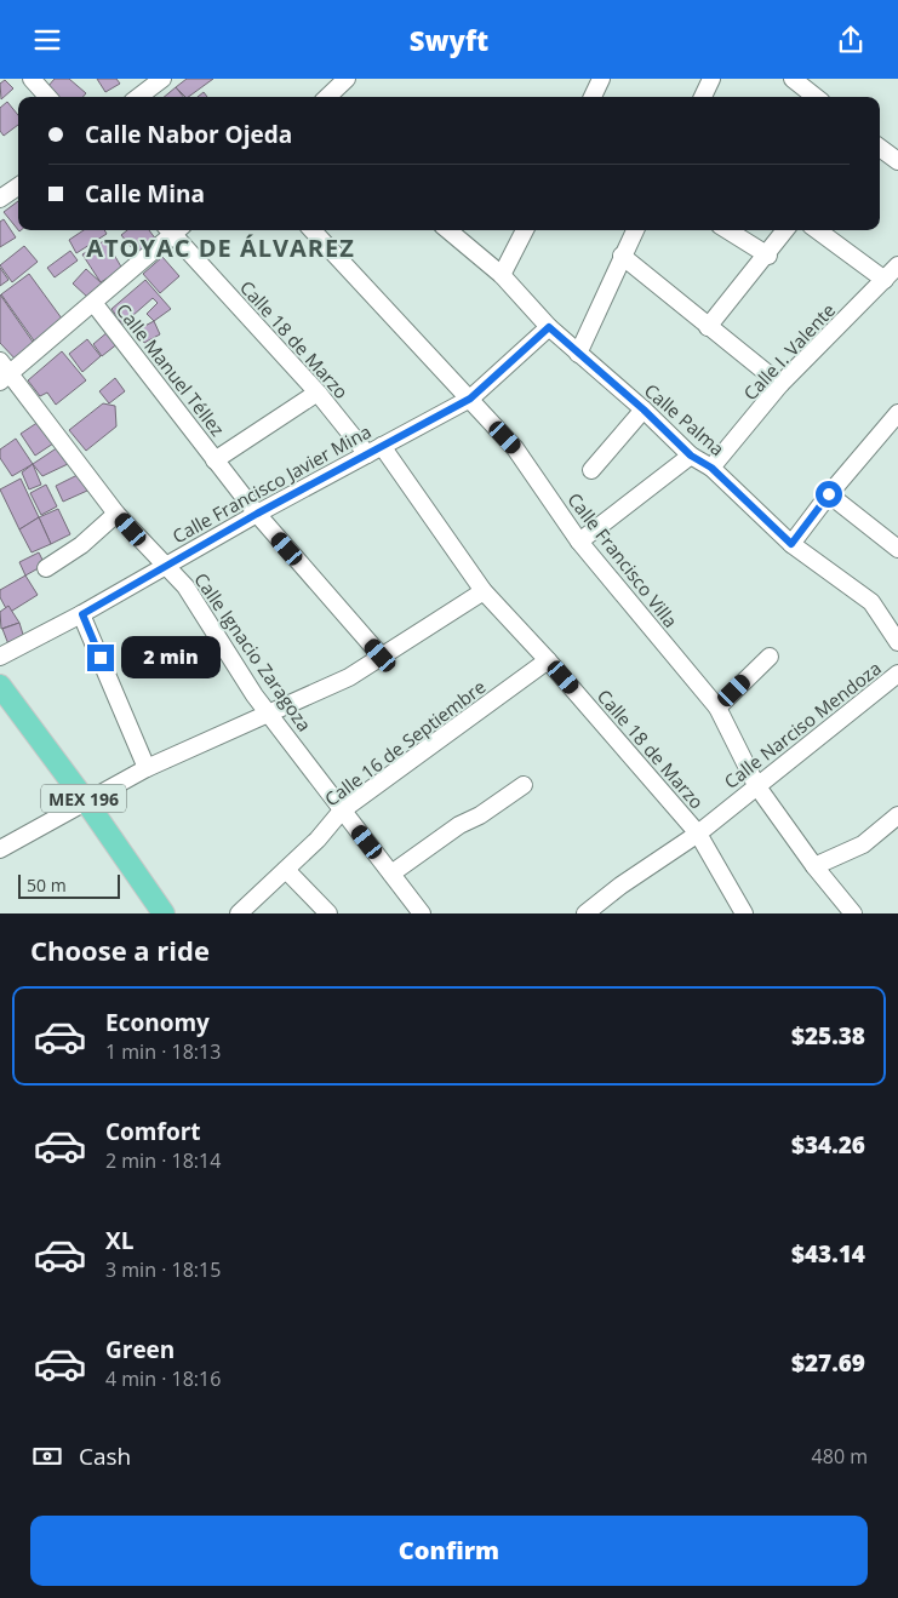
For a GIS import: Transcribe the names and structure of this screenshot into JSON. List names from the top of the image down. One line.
{"streets":{"main road":["MEX 196"],"street":["Calle 18 de Marzo","Calle I. Valente","Calle Manuel Téllez","Calle Palma","Calle Francisco Javier Mina","Calle Francisco Villa","Calle Ignacio Zaragoza","Calle Narciso Mendoza","Calle 16 de Septiembre"]},"crossings":[["Calle 18 de Marzo","Calle Manuel Téllez"],["Calle 18 de Marzo","Calle Francisco Javier Mina"],["Calle 18 de Marzo","Calle Narciso Mendoza"],["Calle 18 de Marzo","Calle 16 de Septiembre"],["Calle I. Valente","Calle Palma"],["Calle Manuel Téllez","Calle Francisco Javier Mina"],["Calle Palma","Calle Francisco Javier Mina"],["Calle Francisco Javier Mina","Calle Francisco Villa"],["Calle Francisco Javier Mina","Calle Ignacio Zaragoza"],["Calle Francisco Villa","Calle Narciso Mendoza"],["Calle Ignacio Zaragoza","Calle 16 de Septiembre"]],"districts":["ATOYAC DE ÁLVAREZ"],"scale_bar":"50 m","page":{"header":"Swyft","banner":["Calle Nabor Ojeda","Calle Mina"],"bubble":"2 min","scale":"50 m","heading":"Choose a ride","list":[{"name":"Economy","note":"1 min · 18:13","value":"$25.38"},{"name":"Comfort","note":"2 min · 18:14","value":"$34.26"},{"name":"XL","note":"3 min · 18:15","value":"$43.14"},{"name":"Green","note":"4 min · 18:16","value":"$27.69"}],"pay":["Cash","480 m"],"buttons":"Confirm"}}
